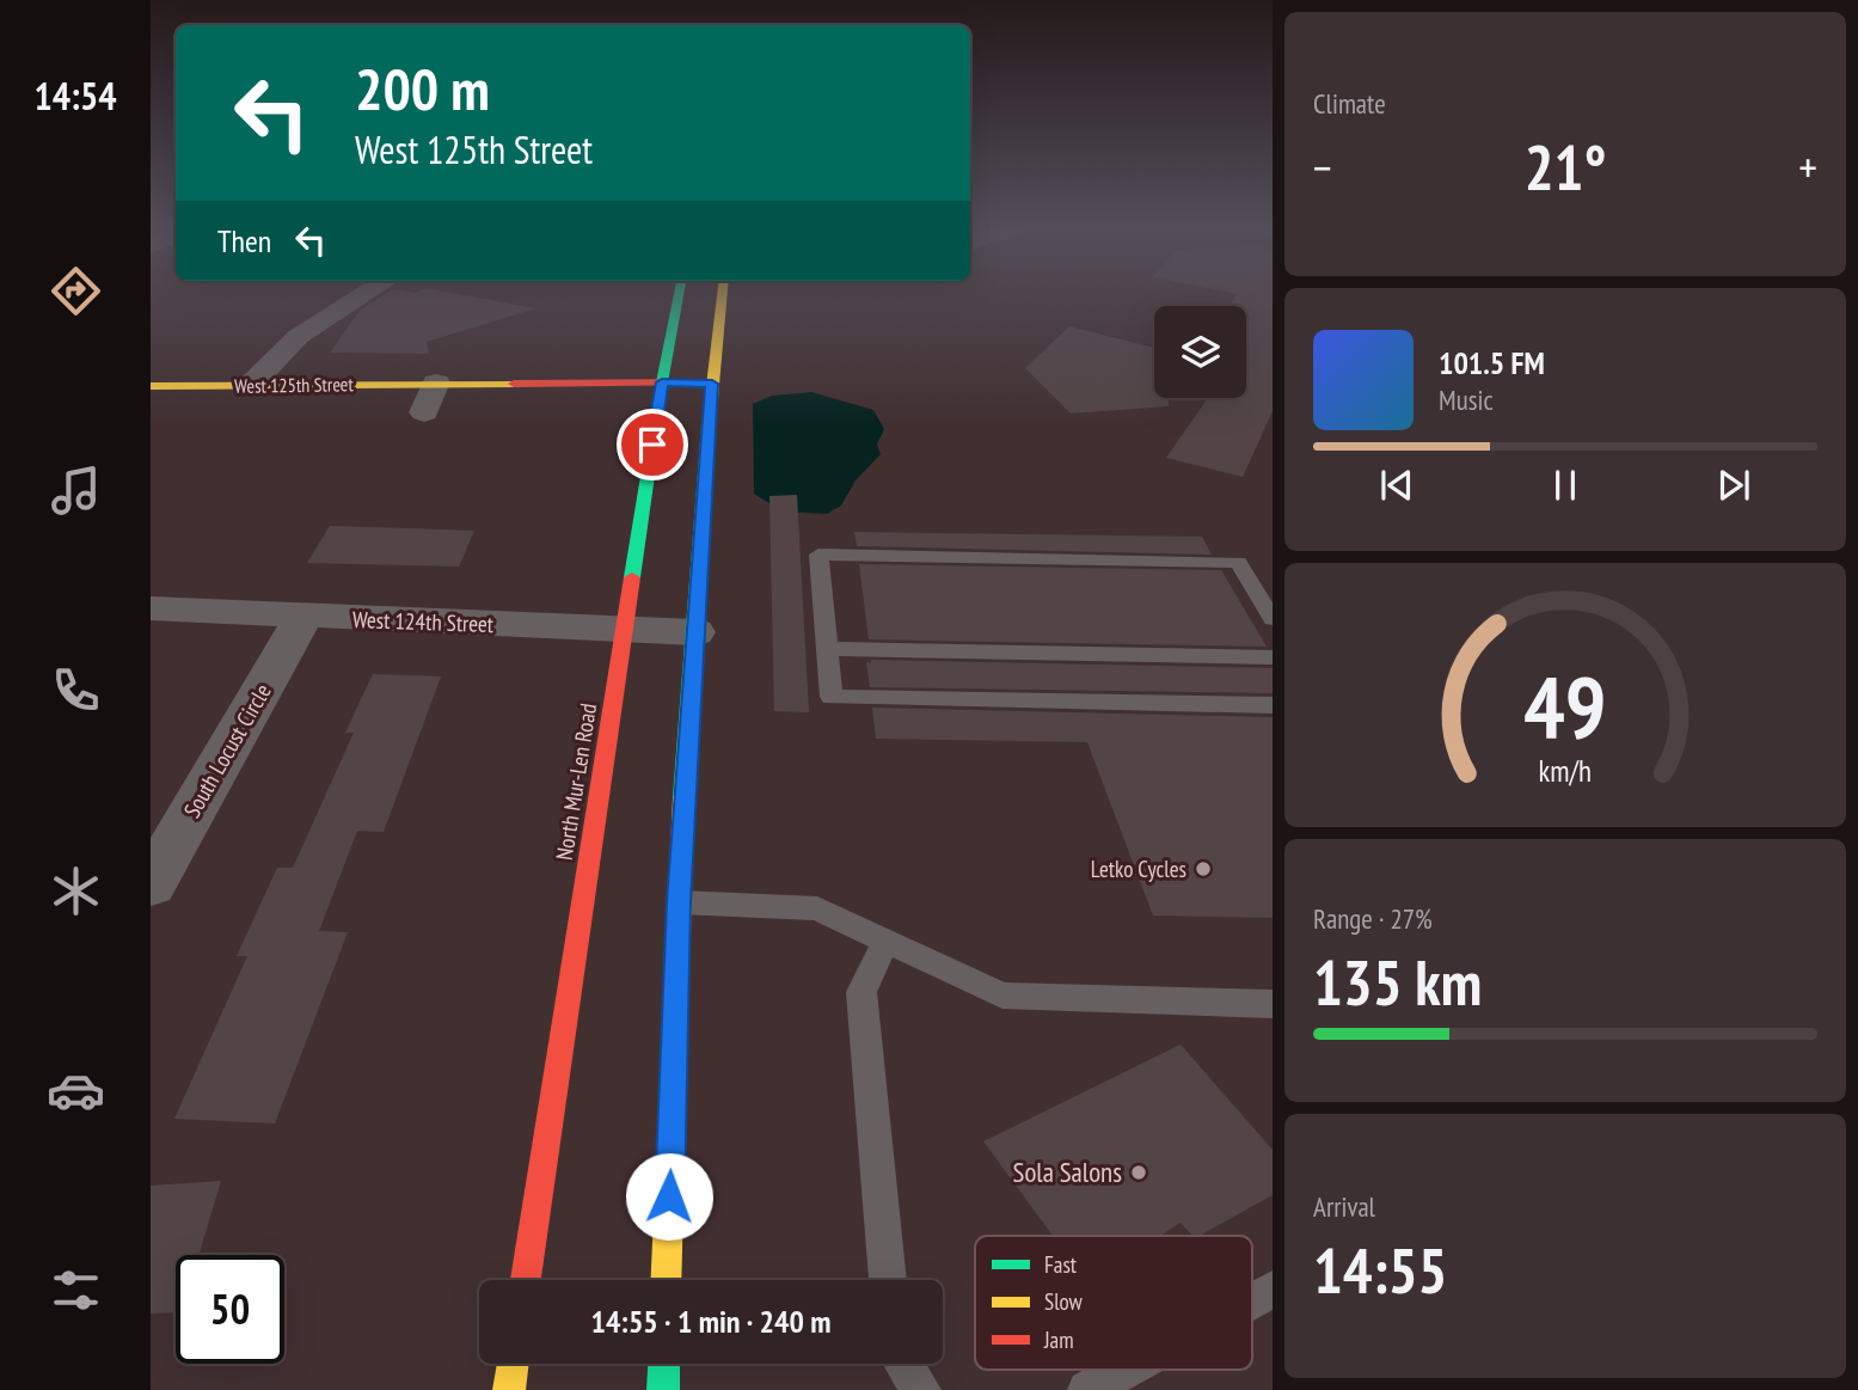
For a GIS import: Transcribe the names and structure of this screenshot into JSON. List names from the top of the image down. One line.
{"streets":{"main road":["West 125th Street","North Mur-Len Road"],"street":["West 124th Street","South Locust Circle"]},"crossings":[["West 125th Street","North Mur-Len Road"],["West 124th Street","South Locust Circle"],["West 124th Street","North Mur-Len Road"]],"places":["Letko Cycles","Sola Salons"],"legend":["Fast","Slow","Jam"],"page":{"tabs":"14:54","tile":["Climate",["Range · 27%","135 km"],["Arrival","14:55"]],"turn":["200 m","West 125th Street"],"heat":["−","21°","+"],"then":"Then","song":["101.5 FM","Music"],"limit":"50","trip":"14:55 · 1 min · 240 m","gauge":["49","km/h"]}}
